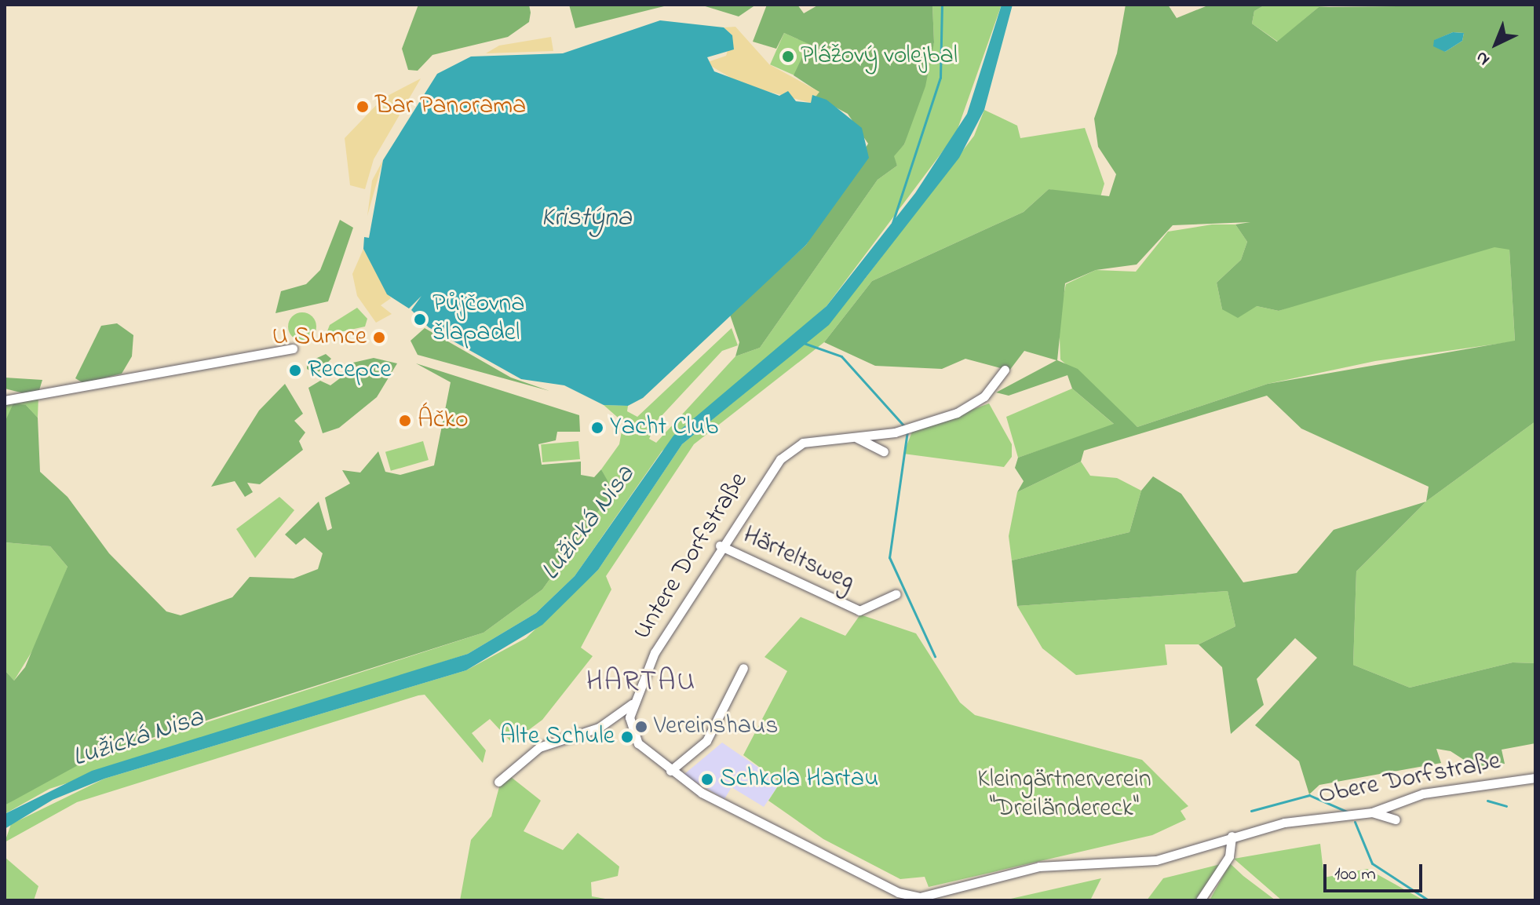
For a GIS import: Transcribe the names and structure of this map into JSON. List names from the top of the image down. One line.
{"streets":{"street":["Untere Dorfstraße","Härteltsweg","Obere Dorfstraße"]},"crossings":[["Untere Dorfstraße","Härteltsweg"]],"districts":["HARTAU"],"water":["Kristýna","Lužická Nisa"],"parks":["Kleingärtnerverein \"Dreiländereck\""],"places":["Plážový volejbal","Bar Panorama","Půjčovna šlapadel","U Sumce","Recepce","Áčko","Yacht Club","Vereinshaus","Alte Schule","Schkola Hartau"],"scale_bar":"100 m","north":"bottom left"}
